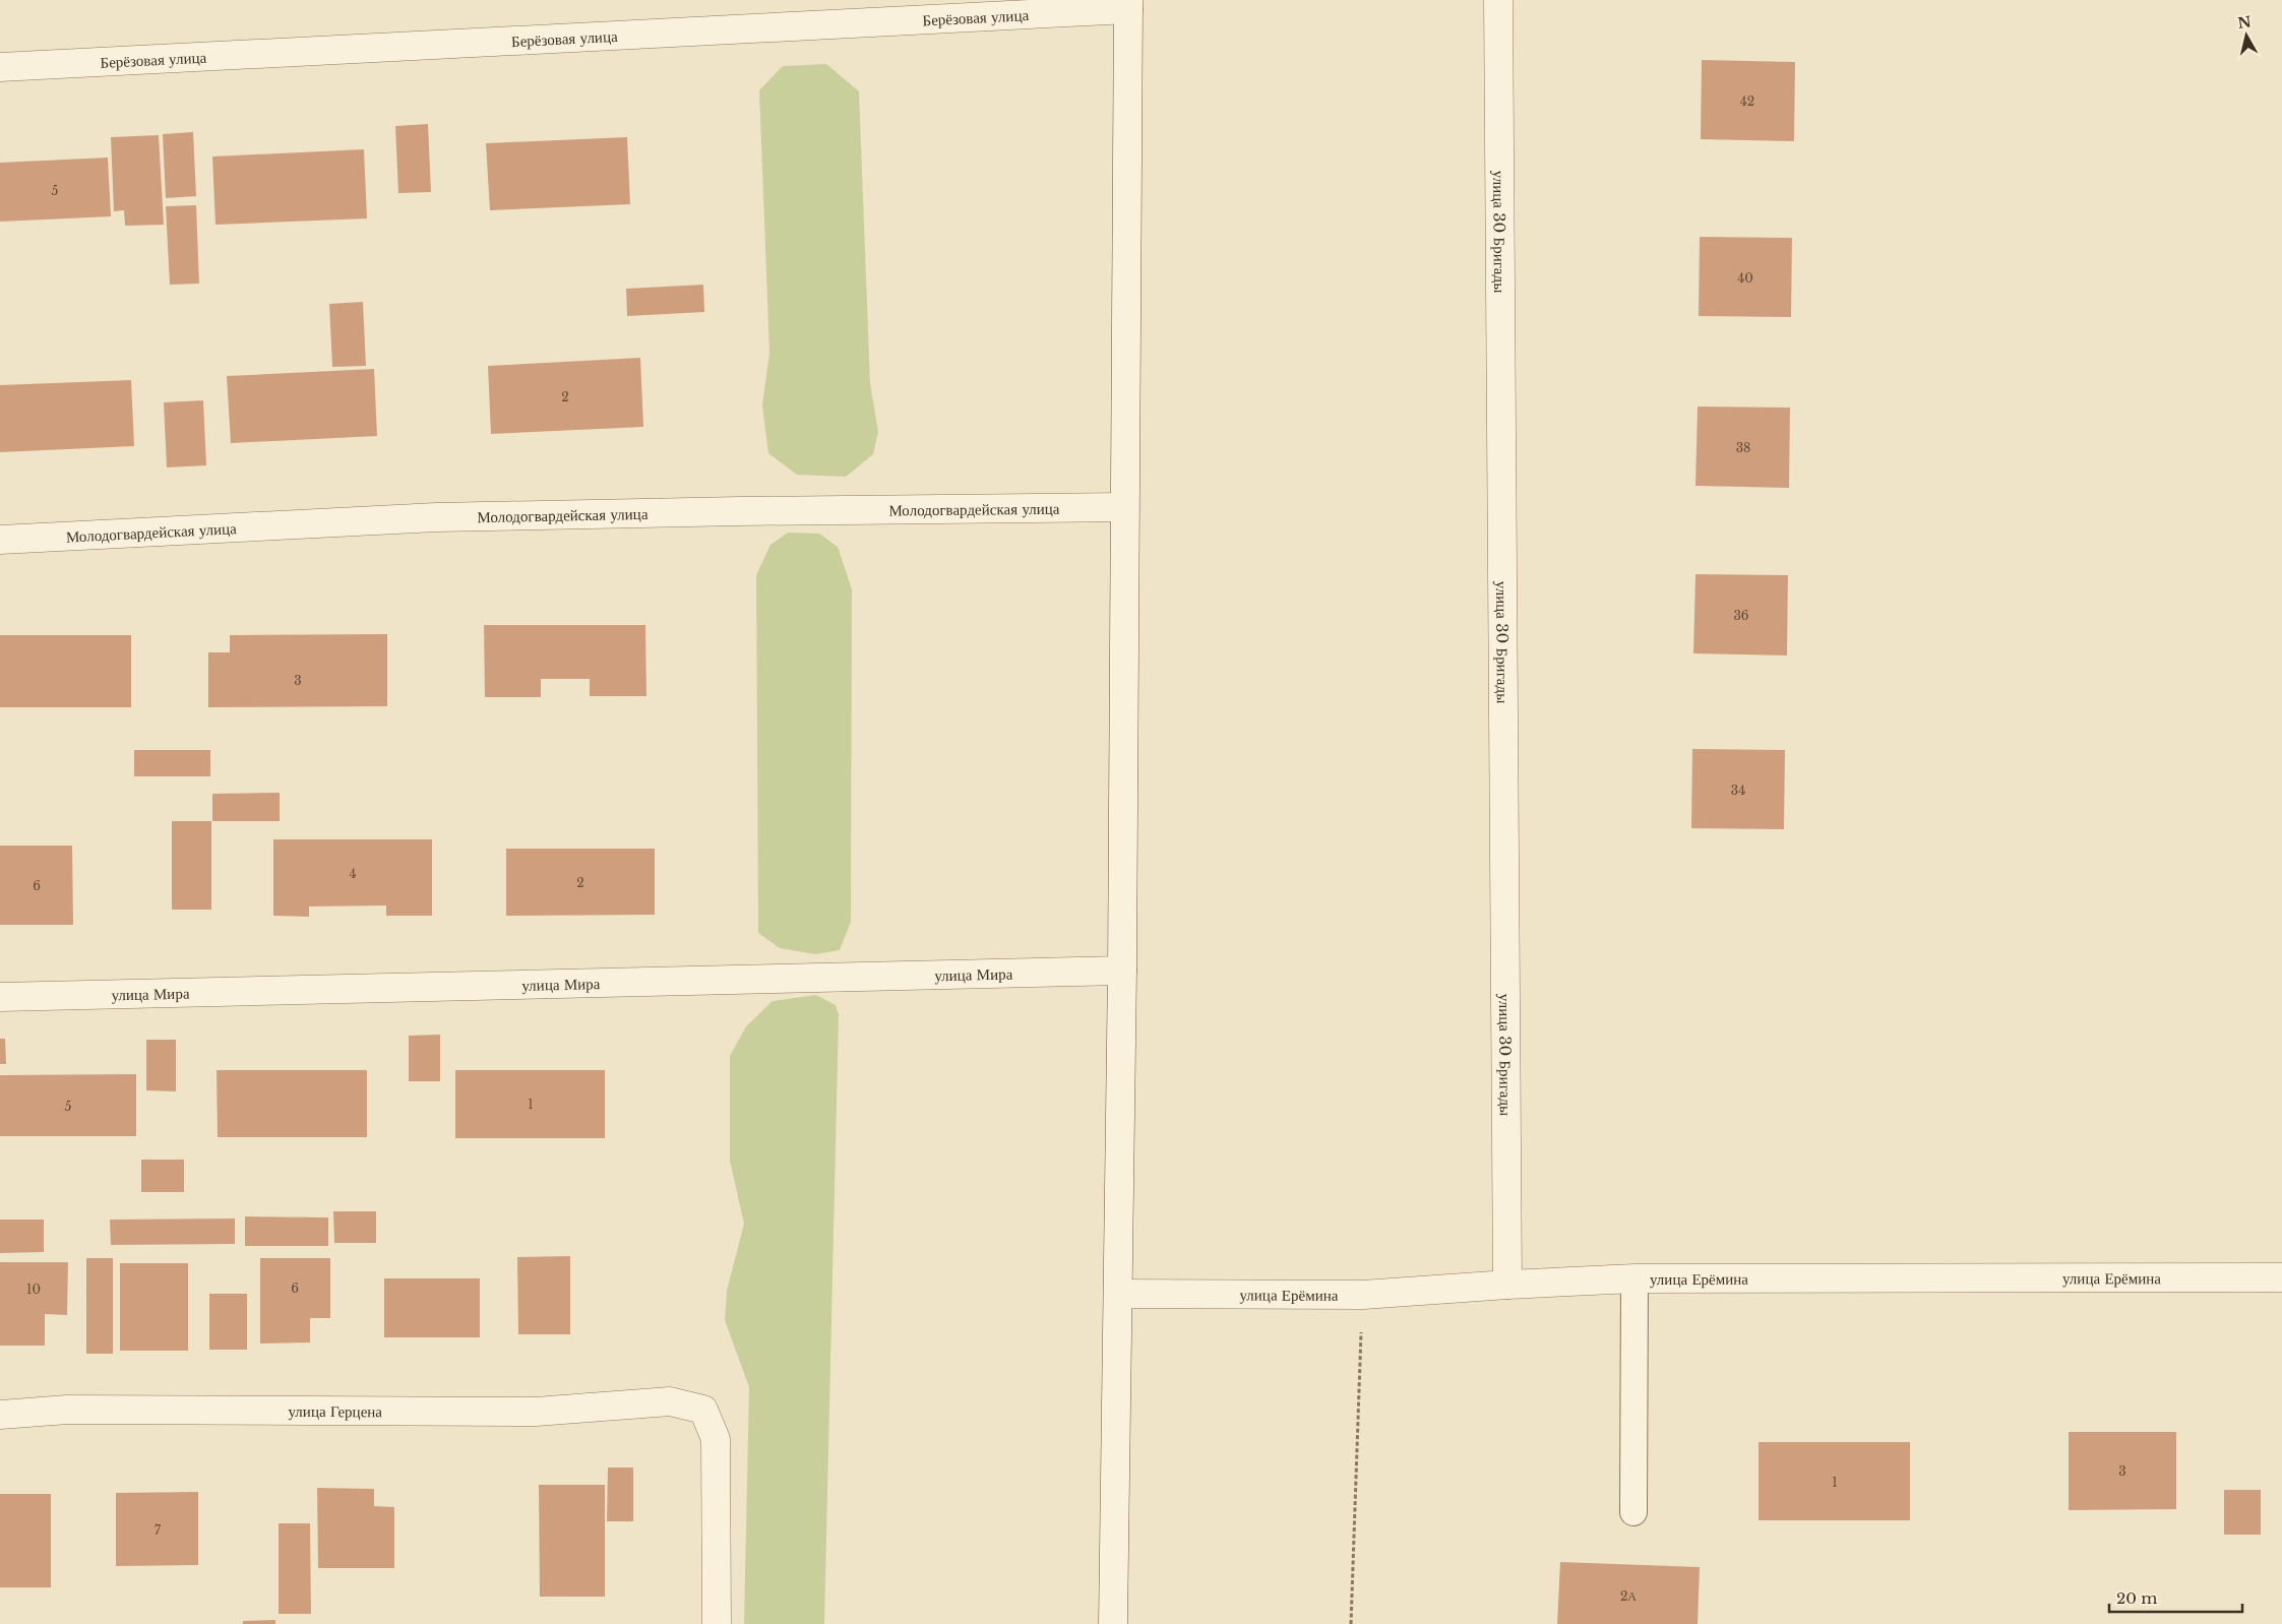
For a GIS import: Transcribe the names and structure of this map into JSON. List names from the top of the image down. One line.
{"streets":{"street":["Берёзовая улица","улица 30 Бригады","Молодогвардейская улица","улица Мира","улица Ерёмина","улица Герцена"]},"crossings":[["улица 30 Бригады","улица Ерёмина"]],"house_numbers":["42","5","40","2","38","36","3","34","4","2","6","1","5","6","10","3","1","7","2А"],"scale_bar":"20 m","north":"top"}
